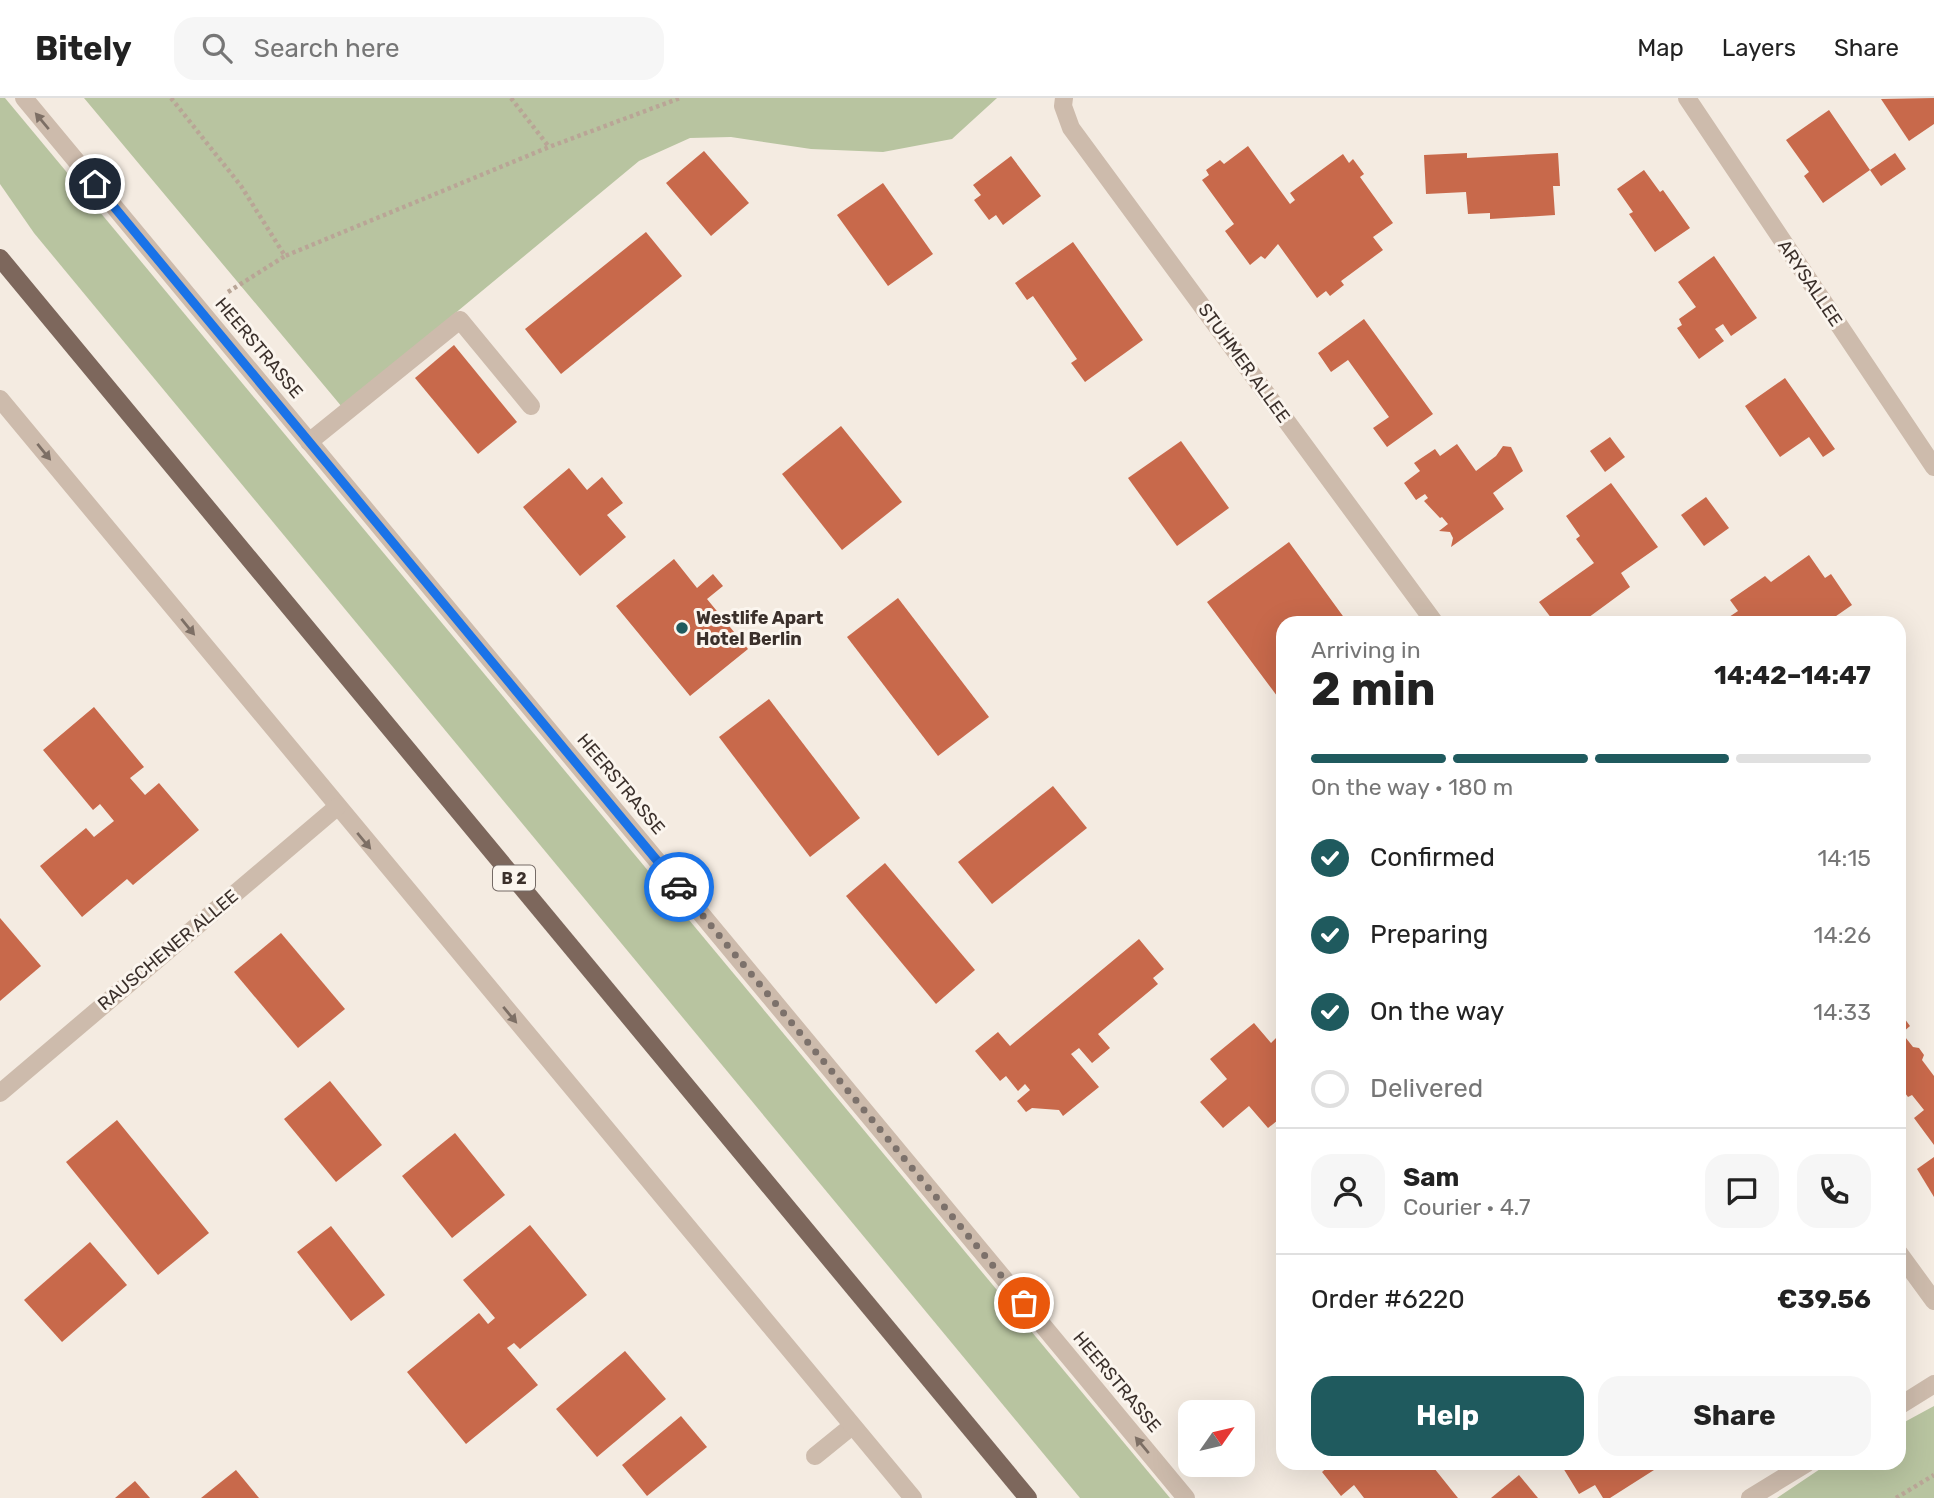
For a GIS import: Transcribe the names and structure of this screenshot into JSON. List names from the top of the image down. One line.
{"streets":{"main road":["B 2"],"street":["ARYSALLEE","HEERSTRASSE","STUHMER ALLEE","RAUSCHENER ALLEE"]},"one_way":["HEERSTRASSE"],"places":["Westlife Apart Hotel Berlin"],"north":"top right","page":{"header":"Bitely","search":"Search here","nav":["Map","Layers","Share"],"heading":["2 min","Arriving in","14:42–14:47"],"panel":["Sam","Courier · 4.7","Order #6220","€39.56"],"bar":"On the way · 180 m","list":[["Confirmed","14:15"],["Preparing","14:26"],["On the way","14:33"],"Delivered"],"buttons":["Help","Share"]}}
